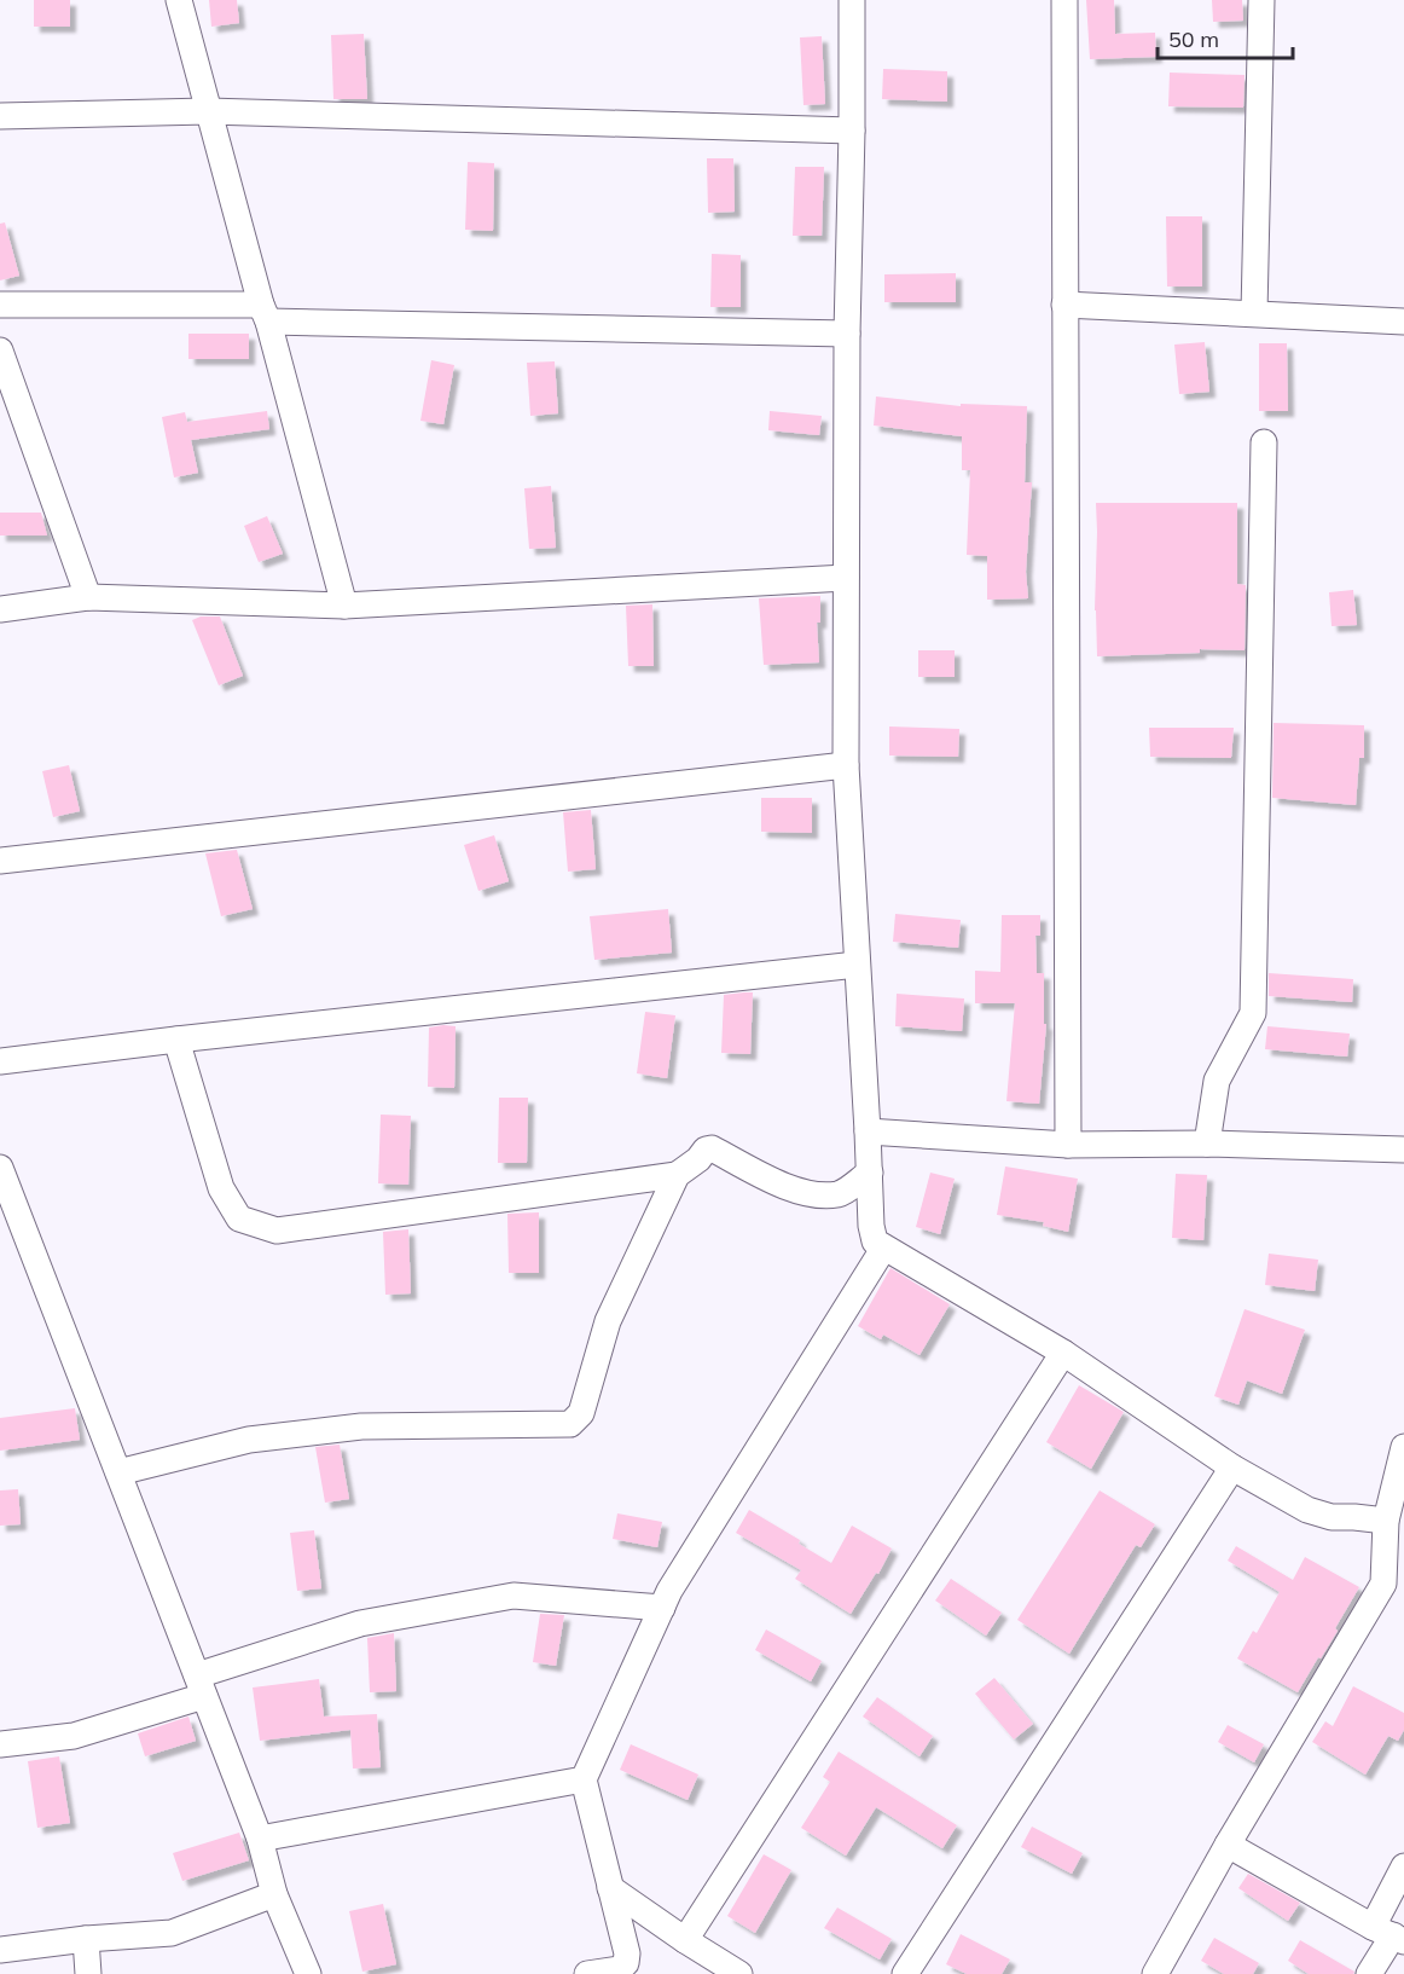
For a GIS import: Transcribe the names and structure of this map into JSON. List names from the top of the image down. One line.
{"scale_bar":"50 m"}
